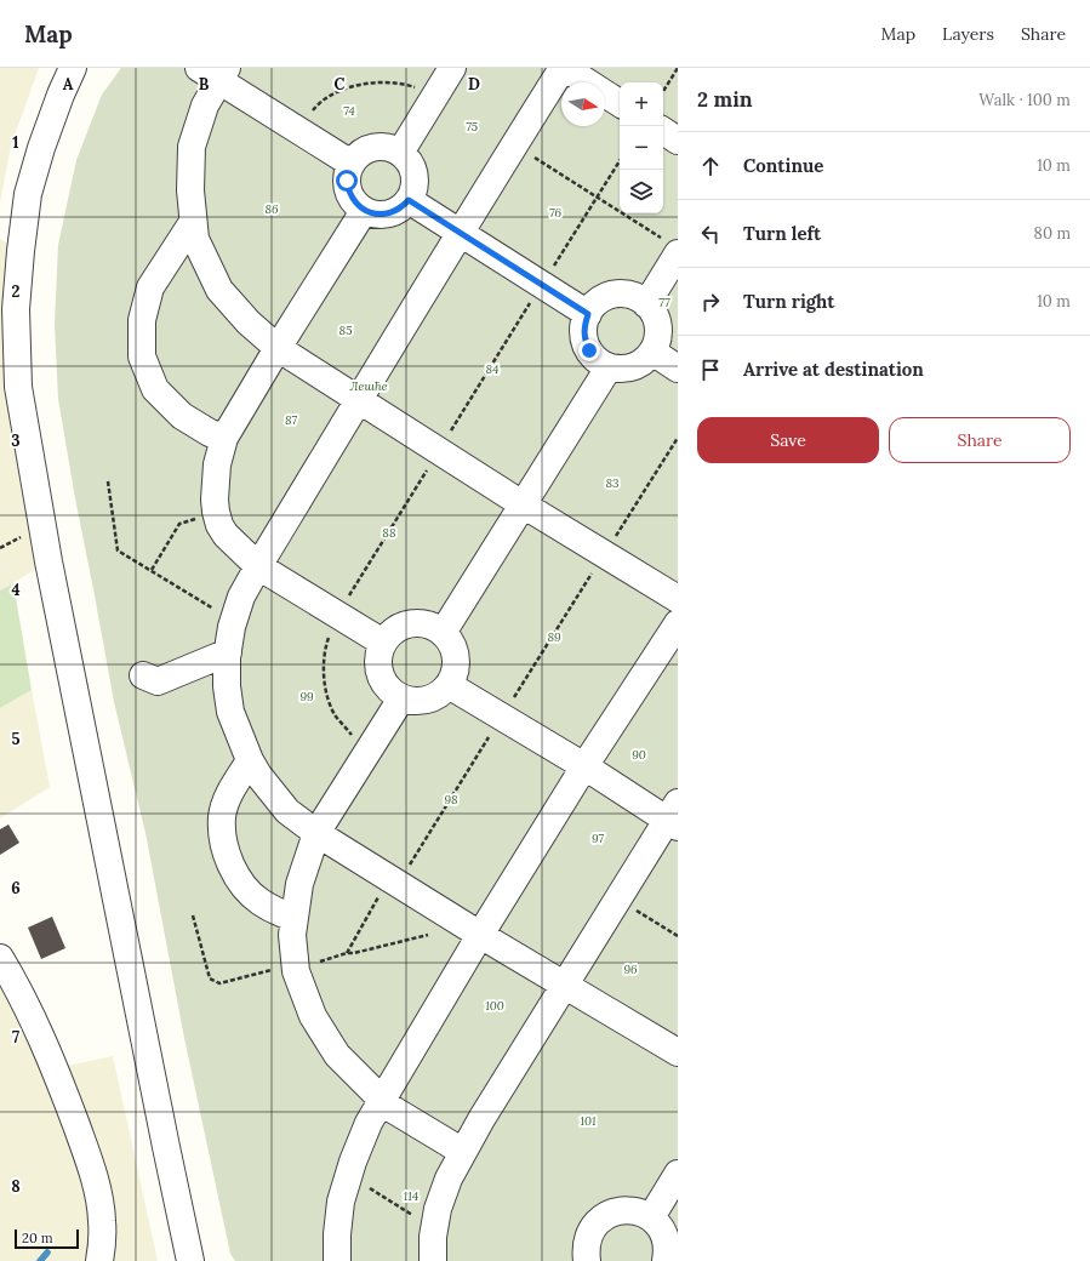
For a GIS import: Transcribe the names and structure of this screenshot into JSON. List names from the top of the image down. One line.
{"parks":["74","75","86","76","77","85","84","Лешће","87","83","88","89","99","90","98","97","96","100","101","114"],"scale_bar":"20 m","north":"right","page":{"header":"Map","nav":["Map","Layers","Share"],"heading":["2 min","Walk · 100 m"],"map_buttons":["+","−"],"list":[["Continue","10 m"],["Turn left","80 m"],["Turn right","10 m"],"Arrive at destination"],"buttons":["Save","Share"],"scale":"20 m"},"grid":{"columns":["A","B","C","D"],"rows":["1","2","3","4","5","6","7","8"]}}
